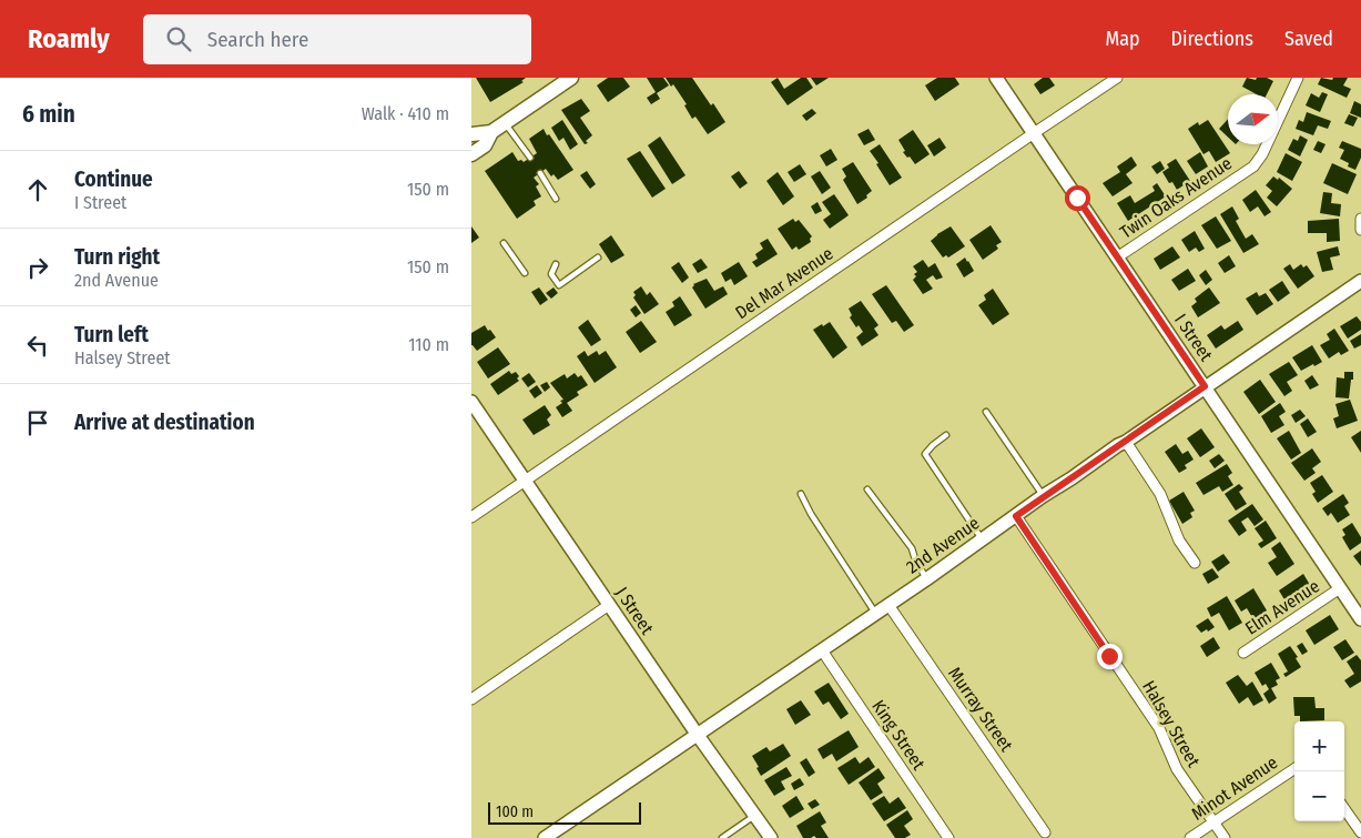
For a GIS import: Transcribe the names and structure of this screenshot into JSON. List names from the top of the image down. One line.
{"streets":{"street":["Twin Oaks Avenue","Del Mar Avenue","I Street","2nd Avenue","Elm Avenue","J Street","Murray Street","Halsey Street","King Street","Minot Avenue"]},"crossings":[["Twin Oaks Avenue","I Street"],["Del Mar Avenue","I Street"],["Del Mar Avenue","J Street"],["I Street","2nd Avenue"],["I Street","Elm Avenue"],["2nd Avenue","J Street"],["2nd Avenue","Murray Street"],["2nd Avenue","Halsey Street"],["2nd Avenue","King Street"],["Halsey Street","Minot Avenue"]],"scale_bar":"100 m","north":"right","page":{"header":"Roamly","search":"Search here","nav":["Map","Directions","Saved"],"heading":["6 min","Walk · 410 m"],"list":[["Continue","I Street","150 m"],["Turn right","2nd Avenue","150 m"],["Turn left","Halsey Street","110 m"],"Arrive at destination"],"map_buttons":["+","−"],"scale":"100 m"}}
